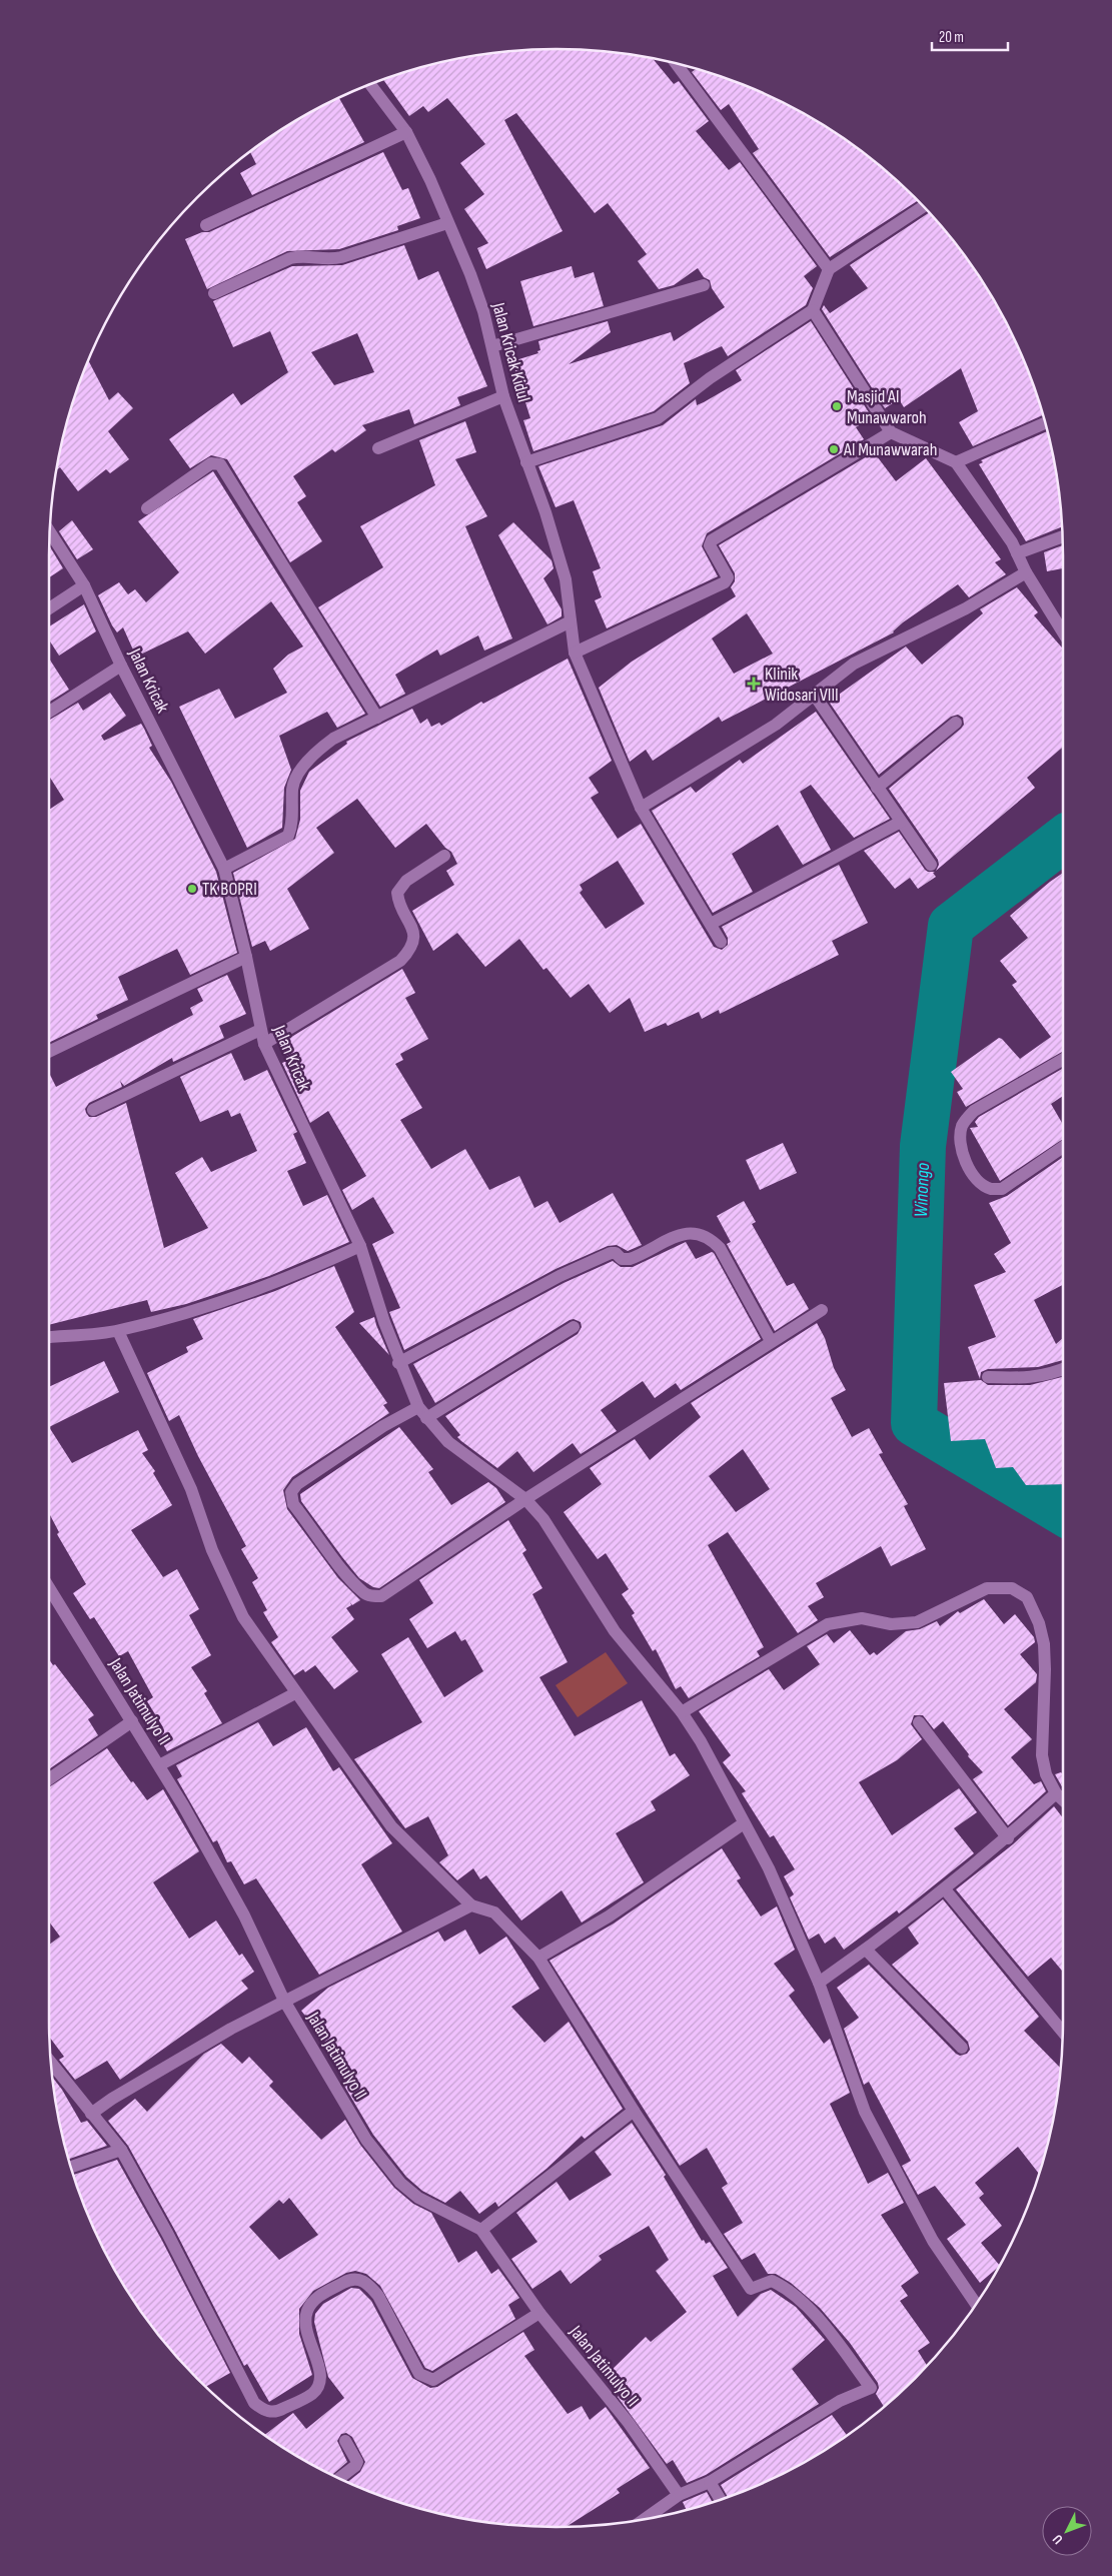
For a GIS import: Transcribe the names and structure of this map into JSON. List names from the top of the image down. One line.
{"streets":{"street":["Jalan Kricak Kidul","Jalan Kricak","Jalan Jatimulyo II"]},"water":["Winongo"],"places":{"other":["Masjid Al Munawwaroh","Al Munawwarah","TK BOPRI"],"health":["Klinik Widosari VIII"]},"scale_bar":"20 m","north":"bottom left"}
